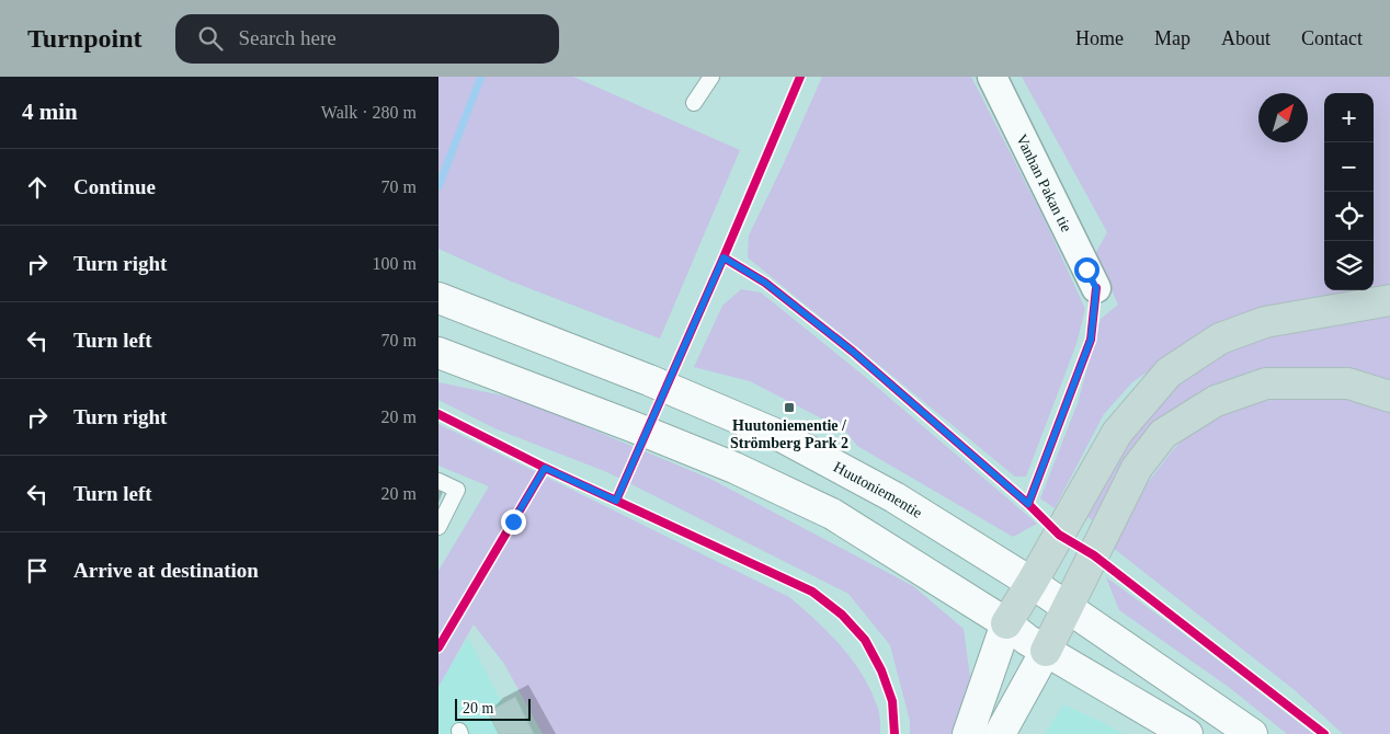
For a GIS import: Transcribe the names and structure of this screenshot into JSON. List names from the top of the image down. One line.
{"streets":{"main road":["Huutoniementie"],"street":["Vanhan Pakan tie"]},"places":{"transit":["Huutoniementie / Strömberg Park 2"]},"scale_bar":"20 m","north":"top right","page":{"header":"Turnpoint","search":"Search here","nav":["Home","Map","About","Contact"],"heading":["4 min","Walk · 280 m"],"map_buttons":["+","−"],"list":[["Continue","70 m"],["Turn right","100 m"],["Turn left","70 m"],["Turn right","20 m"],["Turn left","20 m"],"Arrive at destination"],"scale":"20 m"}}
